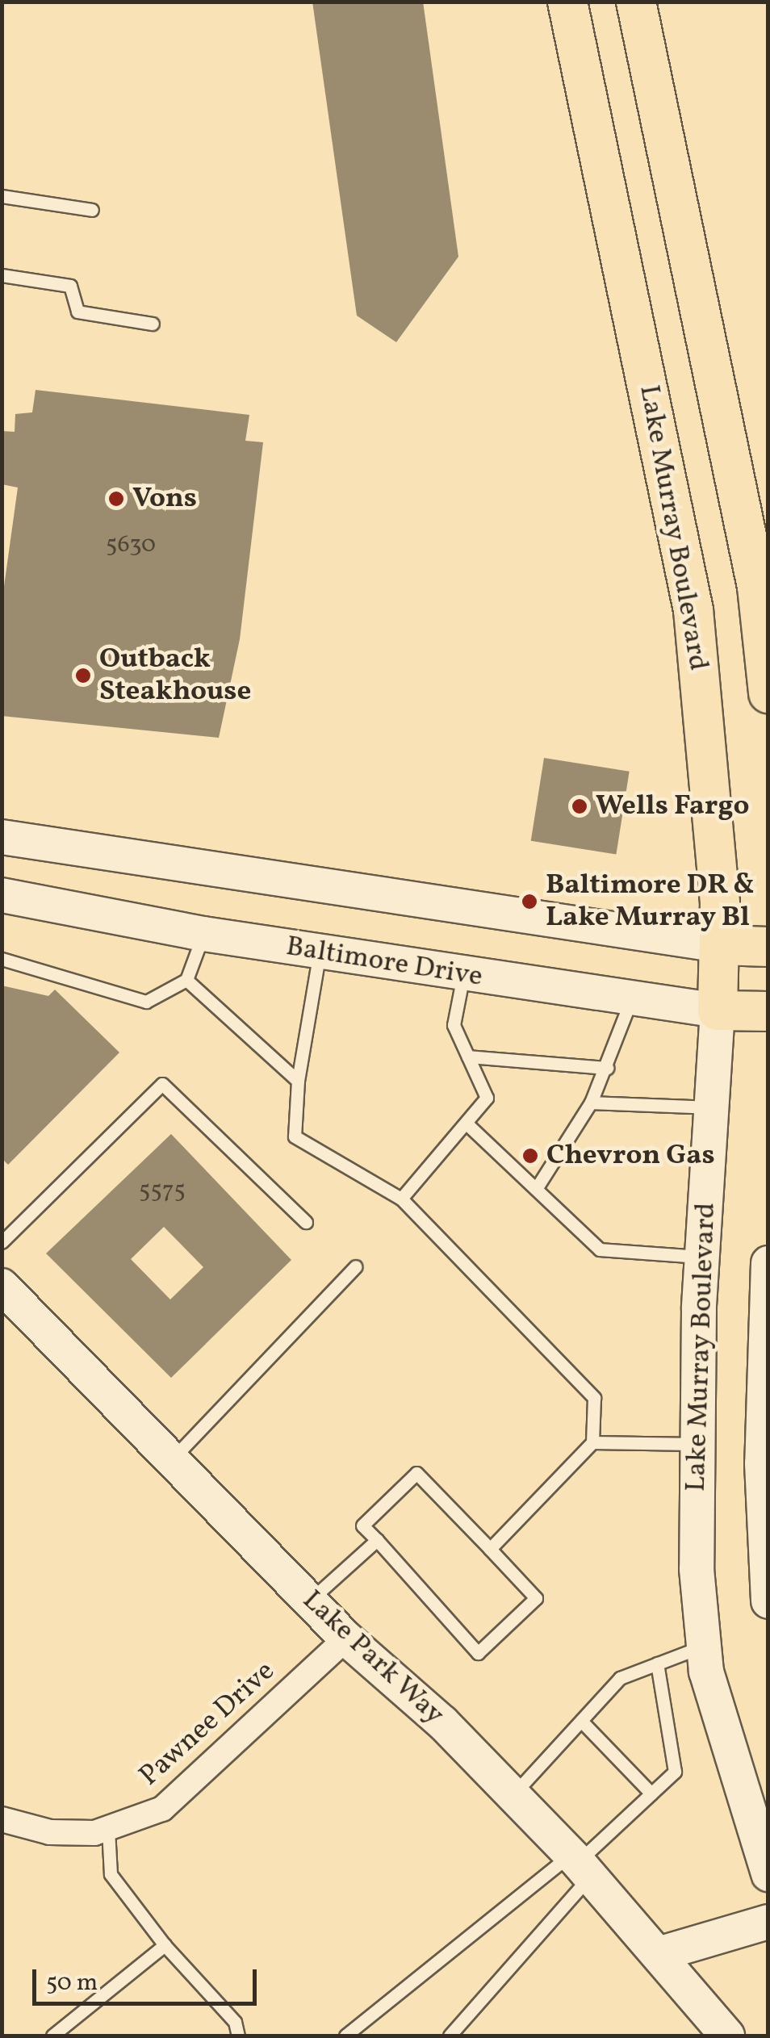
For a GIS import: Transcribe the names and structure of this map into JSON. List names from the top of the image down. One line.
{"streets":{"main road":["Lake Murray Boulevard","Baltimore Drive","Lake Park Way"],"street":["Pawnee Drive"]},"crossings":[["Lake Murray Boulevard","Baltimore Drive"],["Lake Park Way","Pawnee Drive"]],"places":["Vons","Outback Steakhouse","Wells Fargo","Baltimore DR & Lake Murray Bl","Chevron Gas"],"house_numbers":["5630","5575"],"scale_bar":"50 m"}
